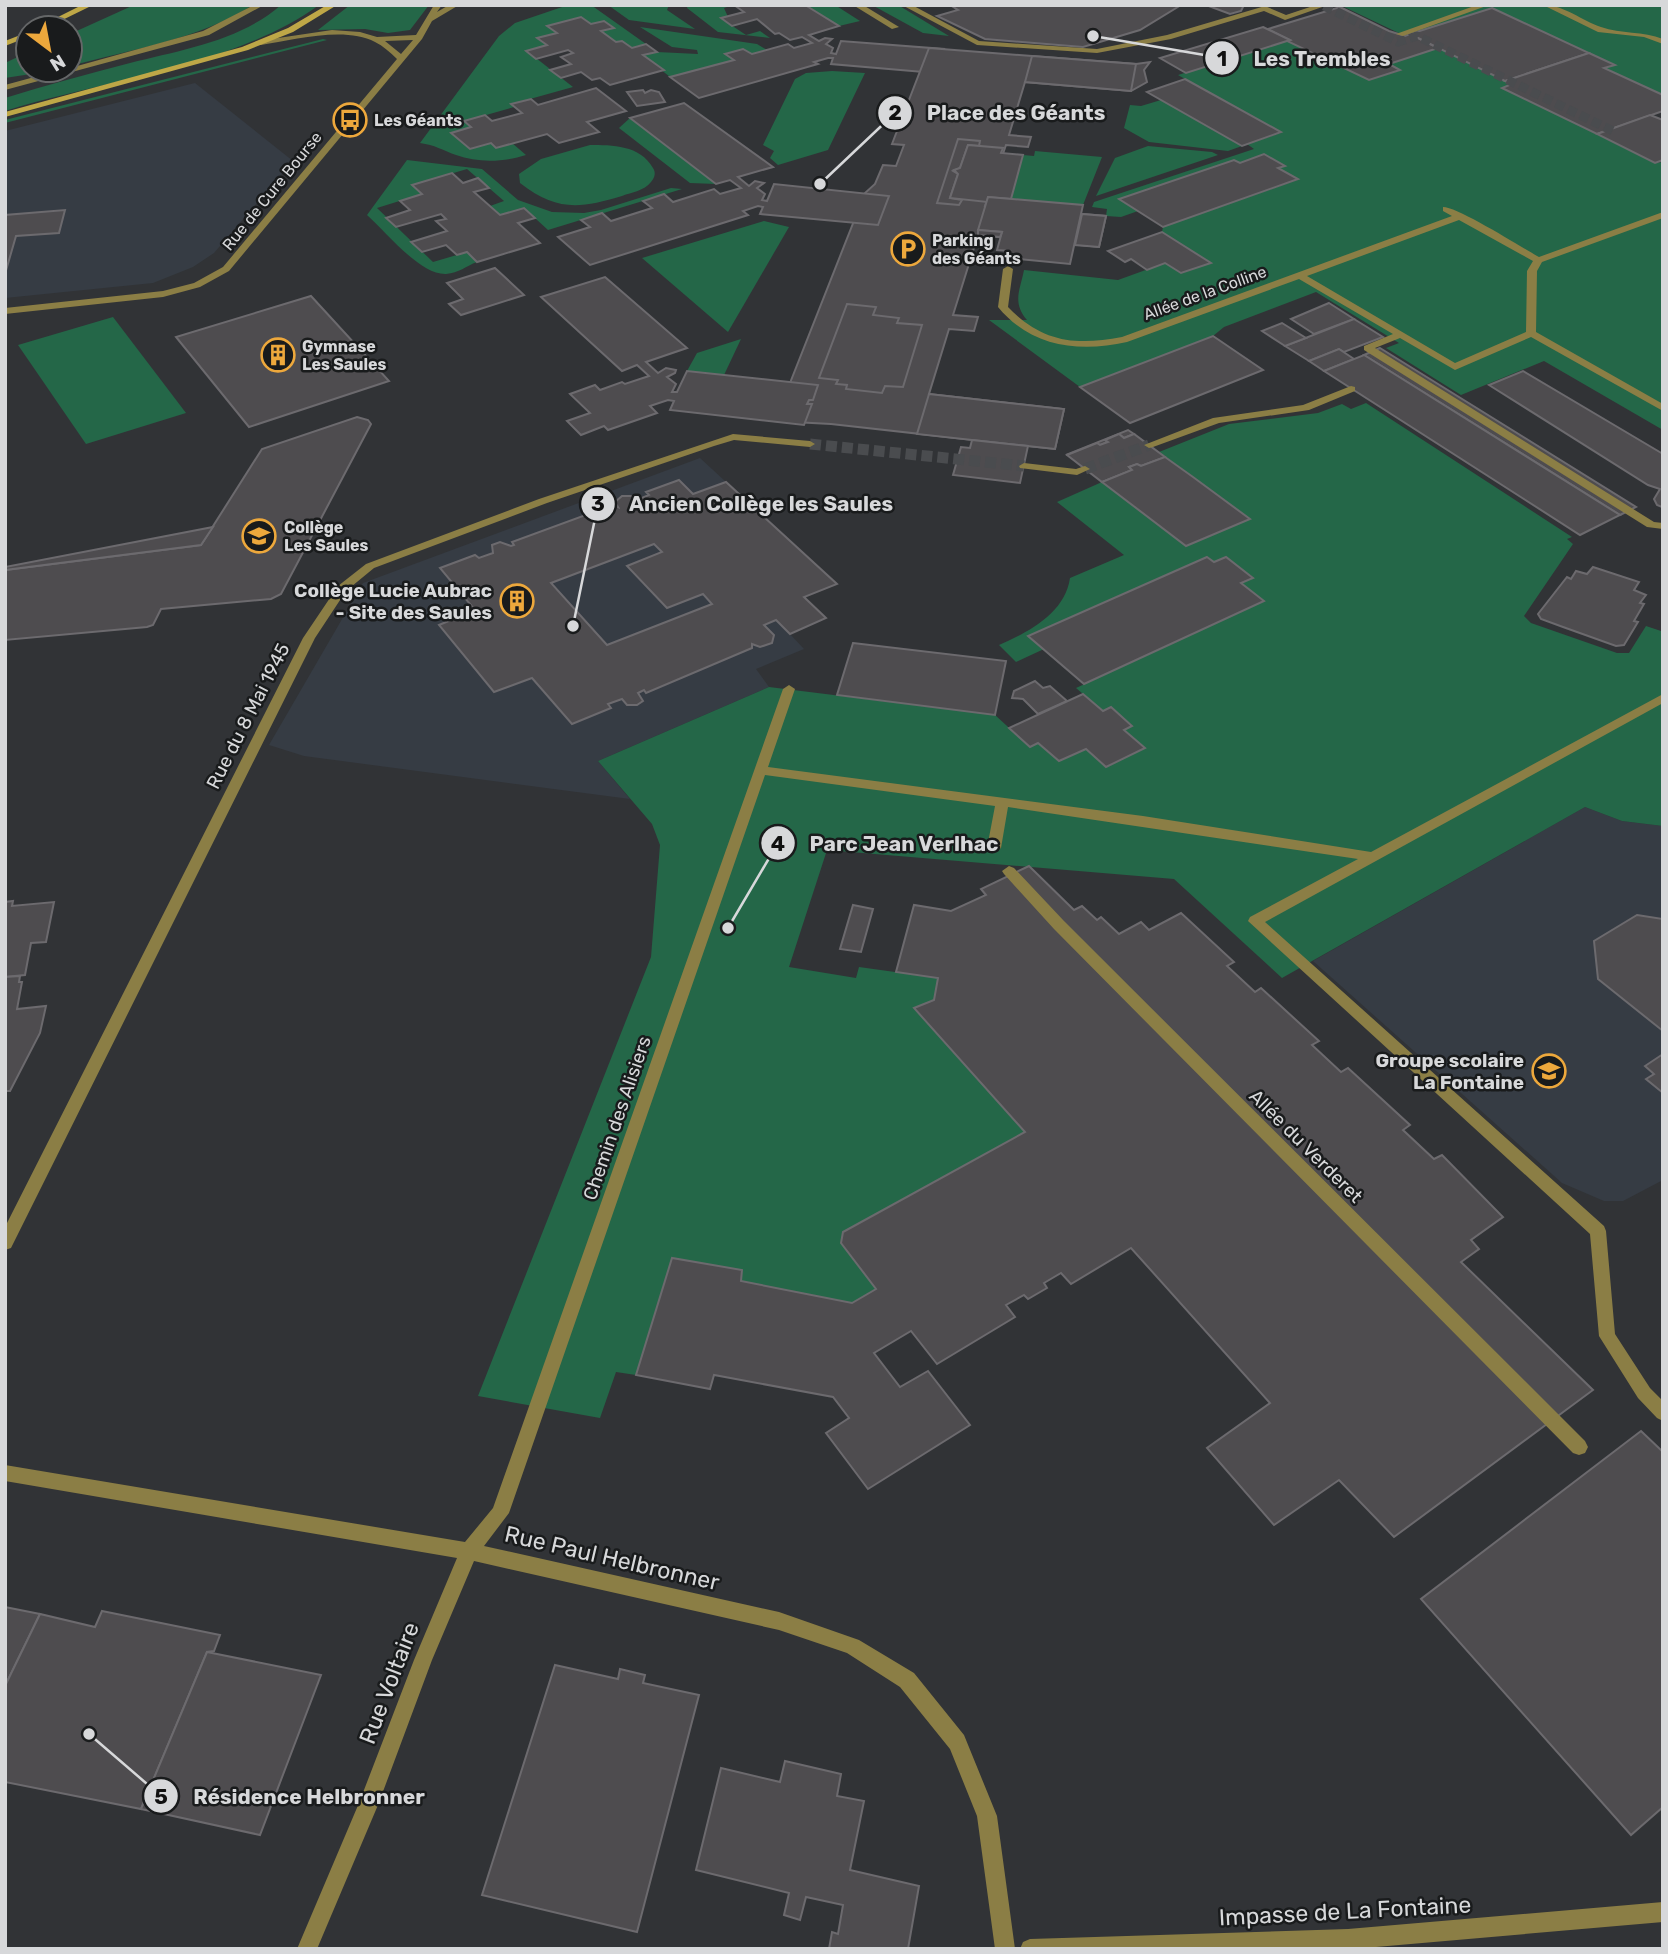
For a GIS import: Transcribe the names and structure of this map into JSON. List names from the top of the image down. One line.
{"streets":{"street":["Rue de Cure Bourse","Allée de la Colline","Rue du 8 Mai 1945","Chemin des Alisiers","Allée du Verderet","Rue Paul Helbronner","Rue Voltaire","Impasse de La Fontaine"]},"crossings":[["Chemin des Alisiers","Rue Paul Helbronner"],["Chemin des Alisiers","Rue Voltaire"],["Rue Paul Helbronner","Rue Voltaire"]],"places":{"other":["Les Trembles","Place des Géants","Ancien Collège les Saules","Parc Jean Verlhac","Résidence Helbronner"],"bus stop":["Les Géants"],"parking":["Parking des Géants"],"building":["Gymnase Les Saules","Collège Lucie Aubrac - Site des Saules"],"school or university":["Collège Les Saules","Groupe scolaire La Fontaine"]},"north":"bottom right"}
